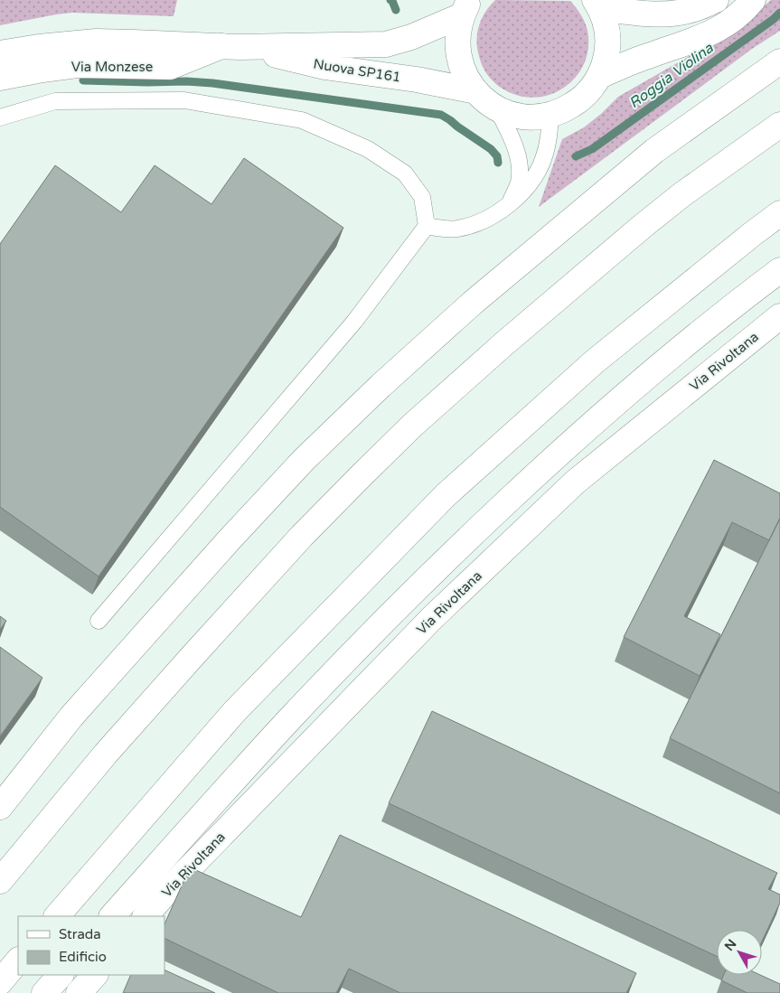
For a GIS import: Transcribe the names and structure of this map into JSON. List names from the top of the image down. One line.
{"streets":{"main road":["Via Monzese","Nuova SP161","Via Rivoltana"]},"crossings":[["Via Monzese","Nuova SP161"]],"water":["Roggia Violina"],"legend":["Strada","Edificio"],"north":"top left"}
